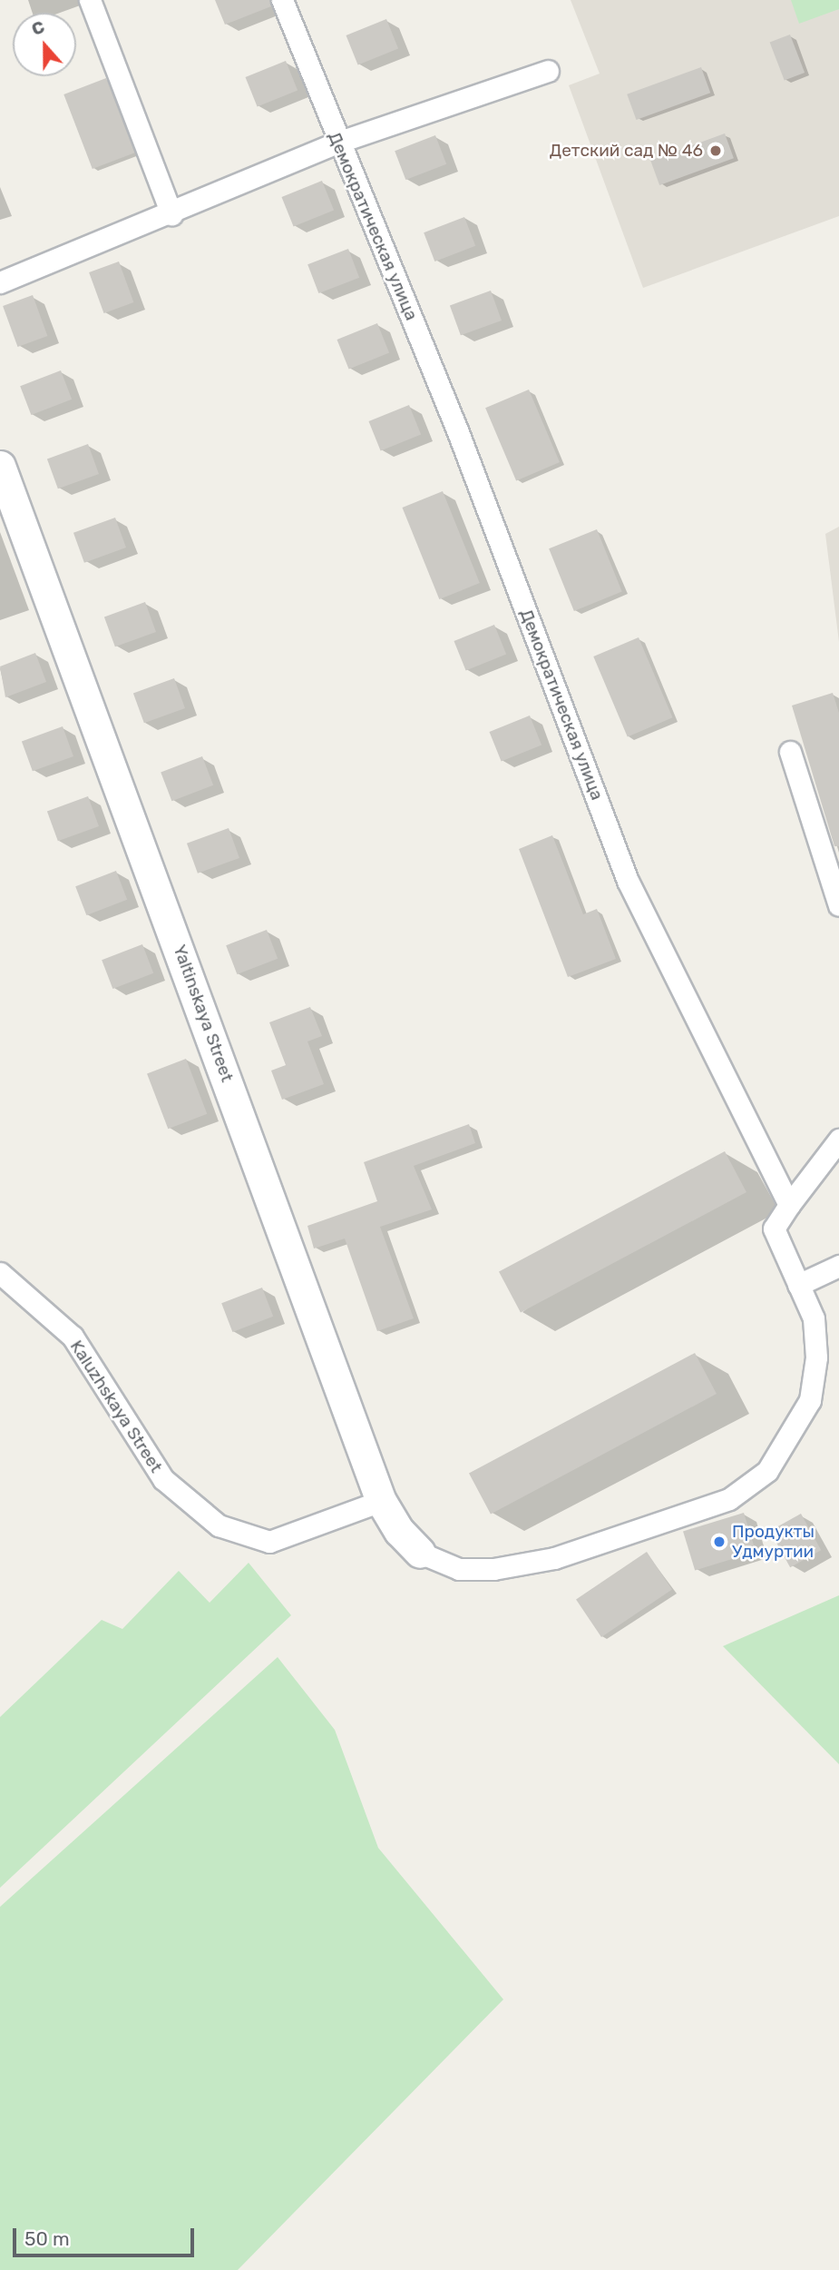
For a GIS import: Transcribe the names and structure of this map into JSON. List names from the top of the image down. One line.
{"streets":{"street":["Демократическая улица","Yaltinskaya Street","Kaluzhskaya Street"]},"crossings":[["Yaltinskaya Street","Kaluzhskaya Street"]],"places":["Детский сад № 46","Продукты Удмуртии"],"scale_bar":"50 m","north":"top"}
